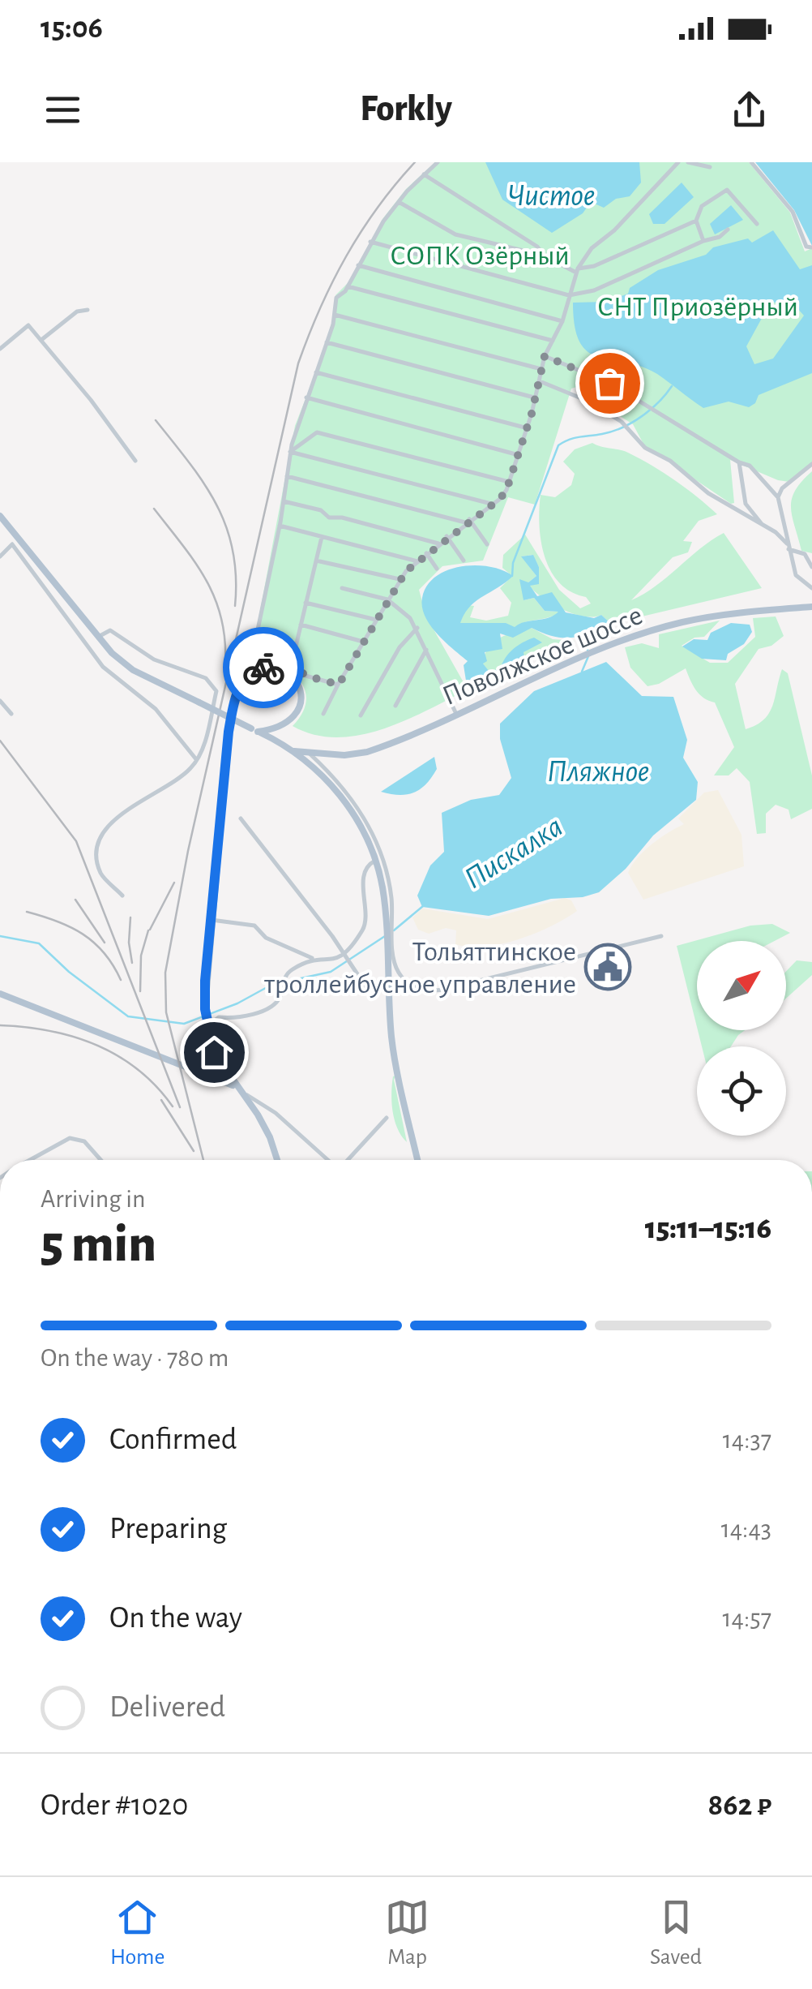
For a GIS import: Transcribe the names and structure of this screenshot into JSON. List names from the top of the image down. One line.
{"streets":{"main road":["Поволжское шоссе"]},"water":["Чистое","Пляжное","Пискалка"],"parks":["СОПК Озёрный","СНТ Приозёрный"],"places":{"public building":["Тольяттинское троллейбусное управление"]},"north":"top right","page":{"status":"15:06","header":"Forkly","heading":["5 min","Arriving in","15:11–15:16"],"panel":["Order #1020","862 ₽"],"bar":"On the way · 780 m","list":[["Confirmed","14:37"],["Preparing","14:43"],["On the way","14:57"],"Delivered"],"tabs":["Home","Map","Saved"]}}
